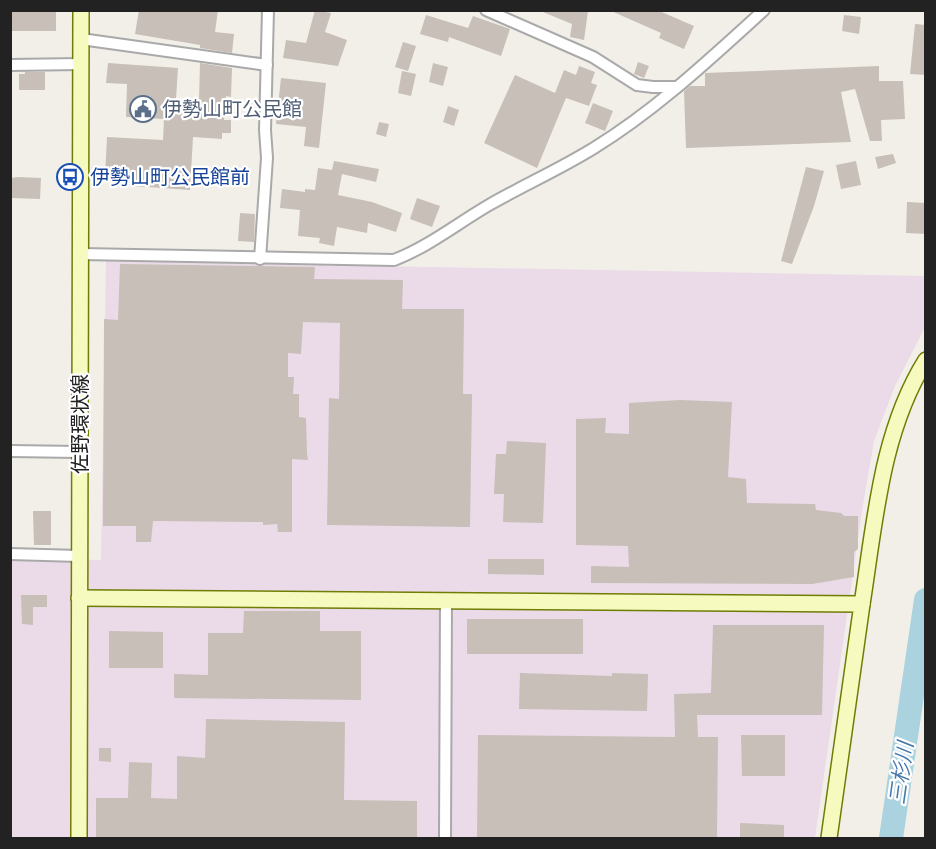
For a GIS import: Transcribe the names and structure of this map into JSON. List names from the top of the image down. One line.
{"streets":{"street":["佐野環状線"]},"water":["三杉川"],"places":{"public building":["伊勢山町公民館"],"bus stop":["伊勢山町公民館前"]}}
